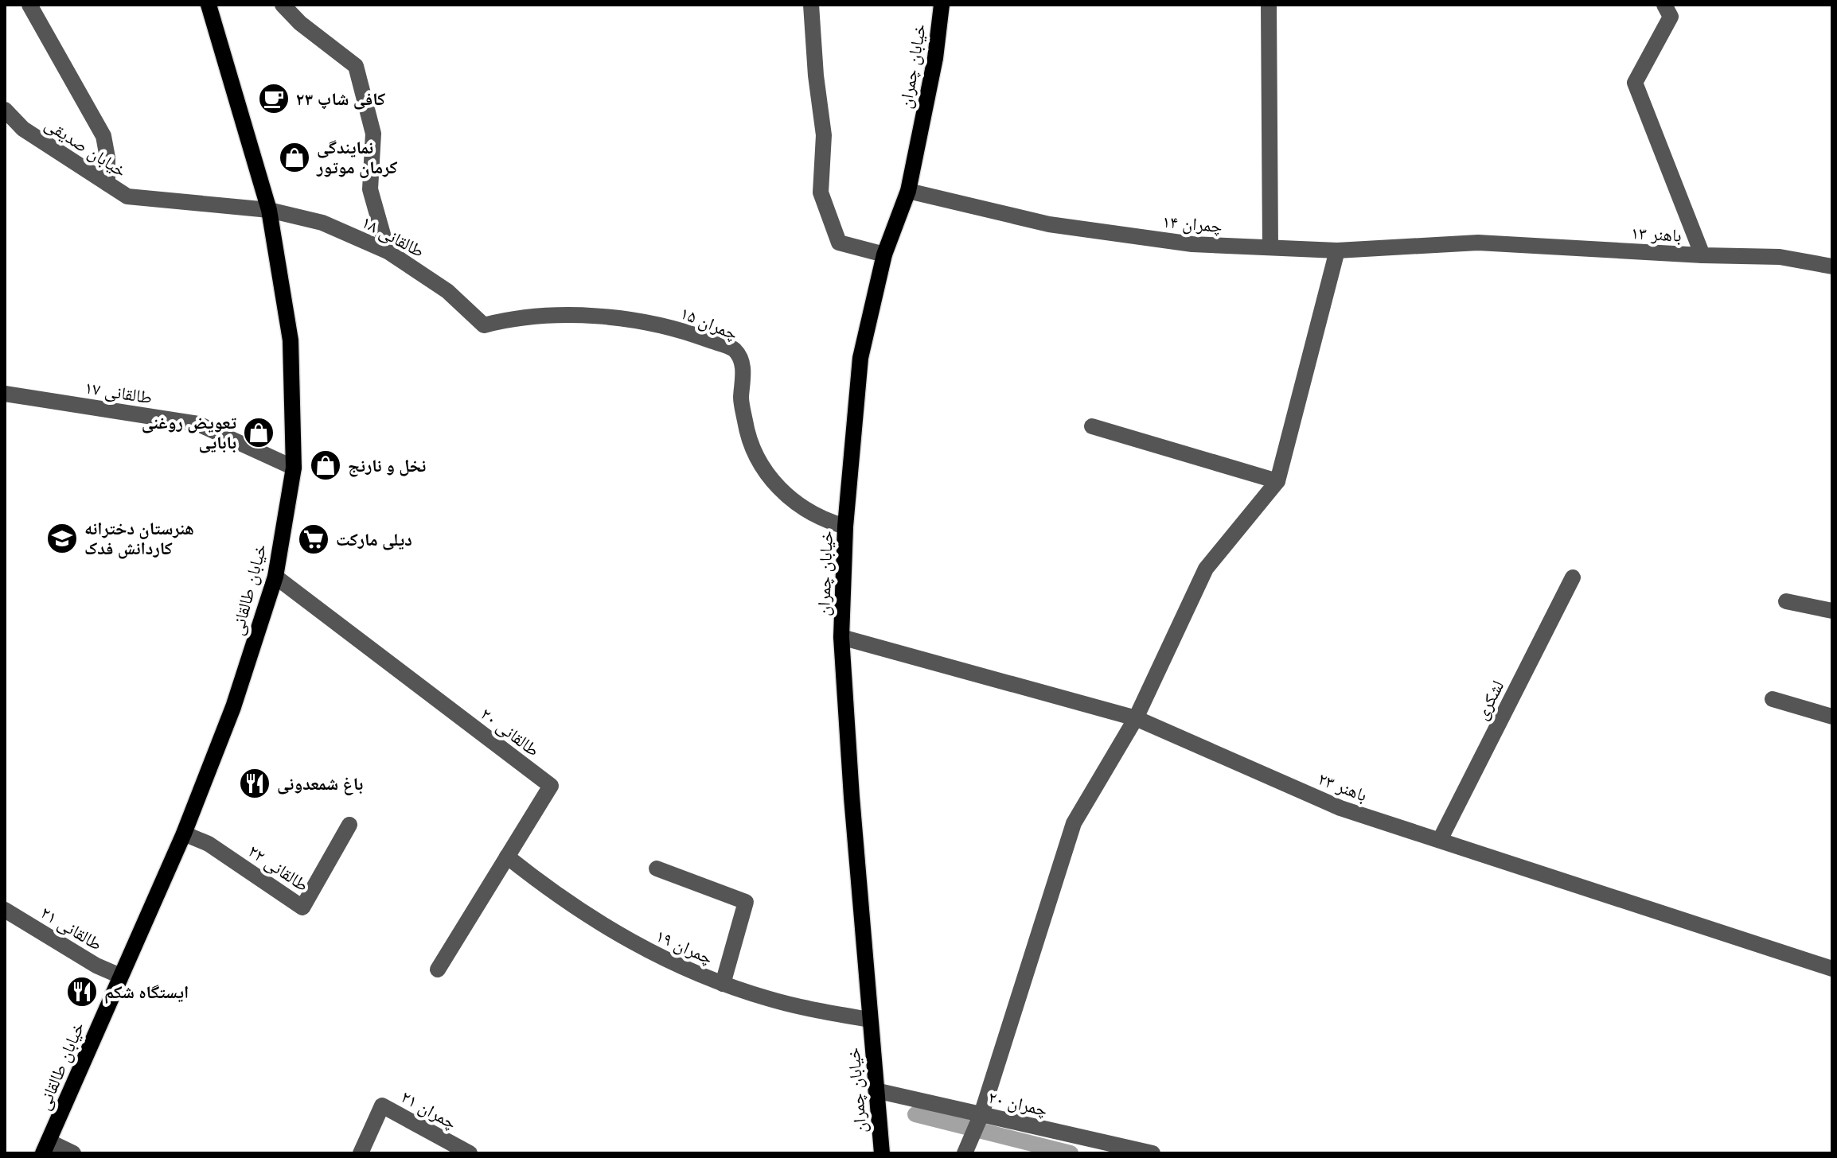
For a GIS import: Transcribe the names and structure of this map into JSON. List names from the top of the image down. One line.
{"streets":{"main road":["خیابان چمران","خیابان طالقانی"],"street":["خیابان صدیقی","چمران ۱۴","باهنر ۱۳","طالقانی ۱۸","چمران ۱۵","طالقانی ۱۷","لشکری","طالقانی ۲۰","باهنر ۲۳","طالقانی ۲۲","طالقانی ۲۱","چمران ۱۹","چمران ۲۰","چمران ۲۱"]},"crossings":[["خیابان چمران","چمران ۱۴"],["خیابان چمران","چمران ۱۵"],["خیابان چمران","باهنر ۲۳"],["خیابان چمران","چمران ۱۹"],["خیابان چمران","چمران ۲۰"],["خیابان صدیقی","طالقانی ۱۸"],["خیابان صدیقی","خیابان طالقانی"],["چمران ۱۴","باهنر ۱۳"],["طالقانی ۱۸","چمران ۱۵"],["طالقانی ۱۸","خیابان طالقانی"],["طالقانی ۱۷","خیابان طالقانی"],["خیابان طالقانی","طالقانی ۲۰"],["خیابان طالقانی","طالقانی ۲۲"],["خیابان طالقانی","طالقانی ۲۱"],["لشکری","باهنر ۲۳"],["طالقانی ۲۰","چمران ۱۹"]],"places":{"cafe":["کافی شاپ ۲۳"],"shop":["نمایندگی کرمان موتور","تعویض روغنی بابایی","نخل و نارنج"],"school or university":["هنرستان دخترانه کاردانش فدک"],"supermarket":["دیلی مارکت"],"restaurant":["باغ شمعدونی","ایستگاه شکم"]}}
